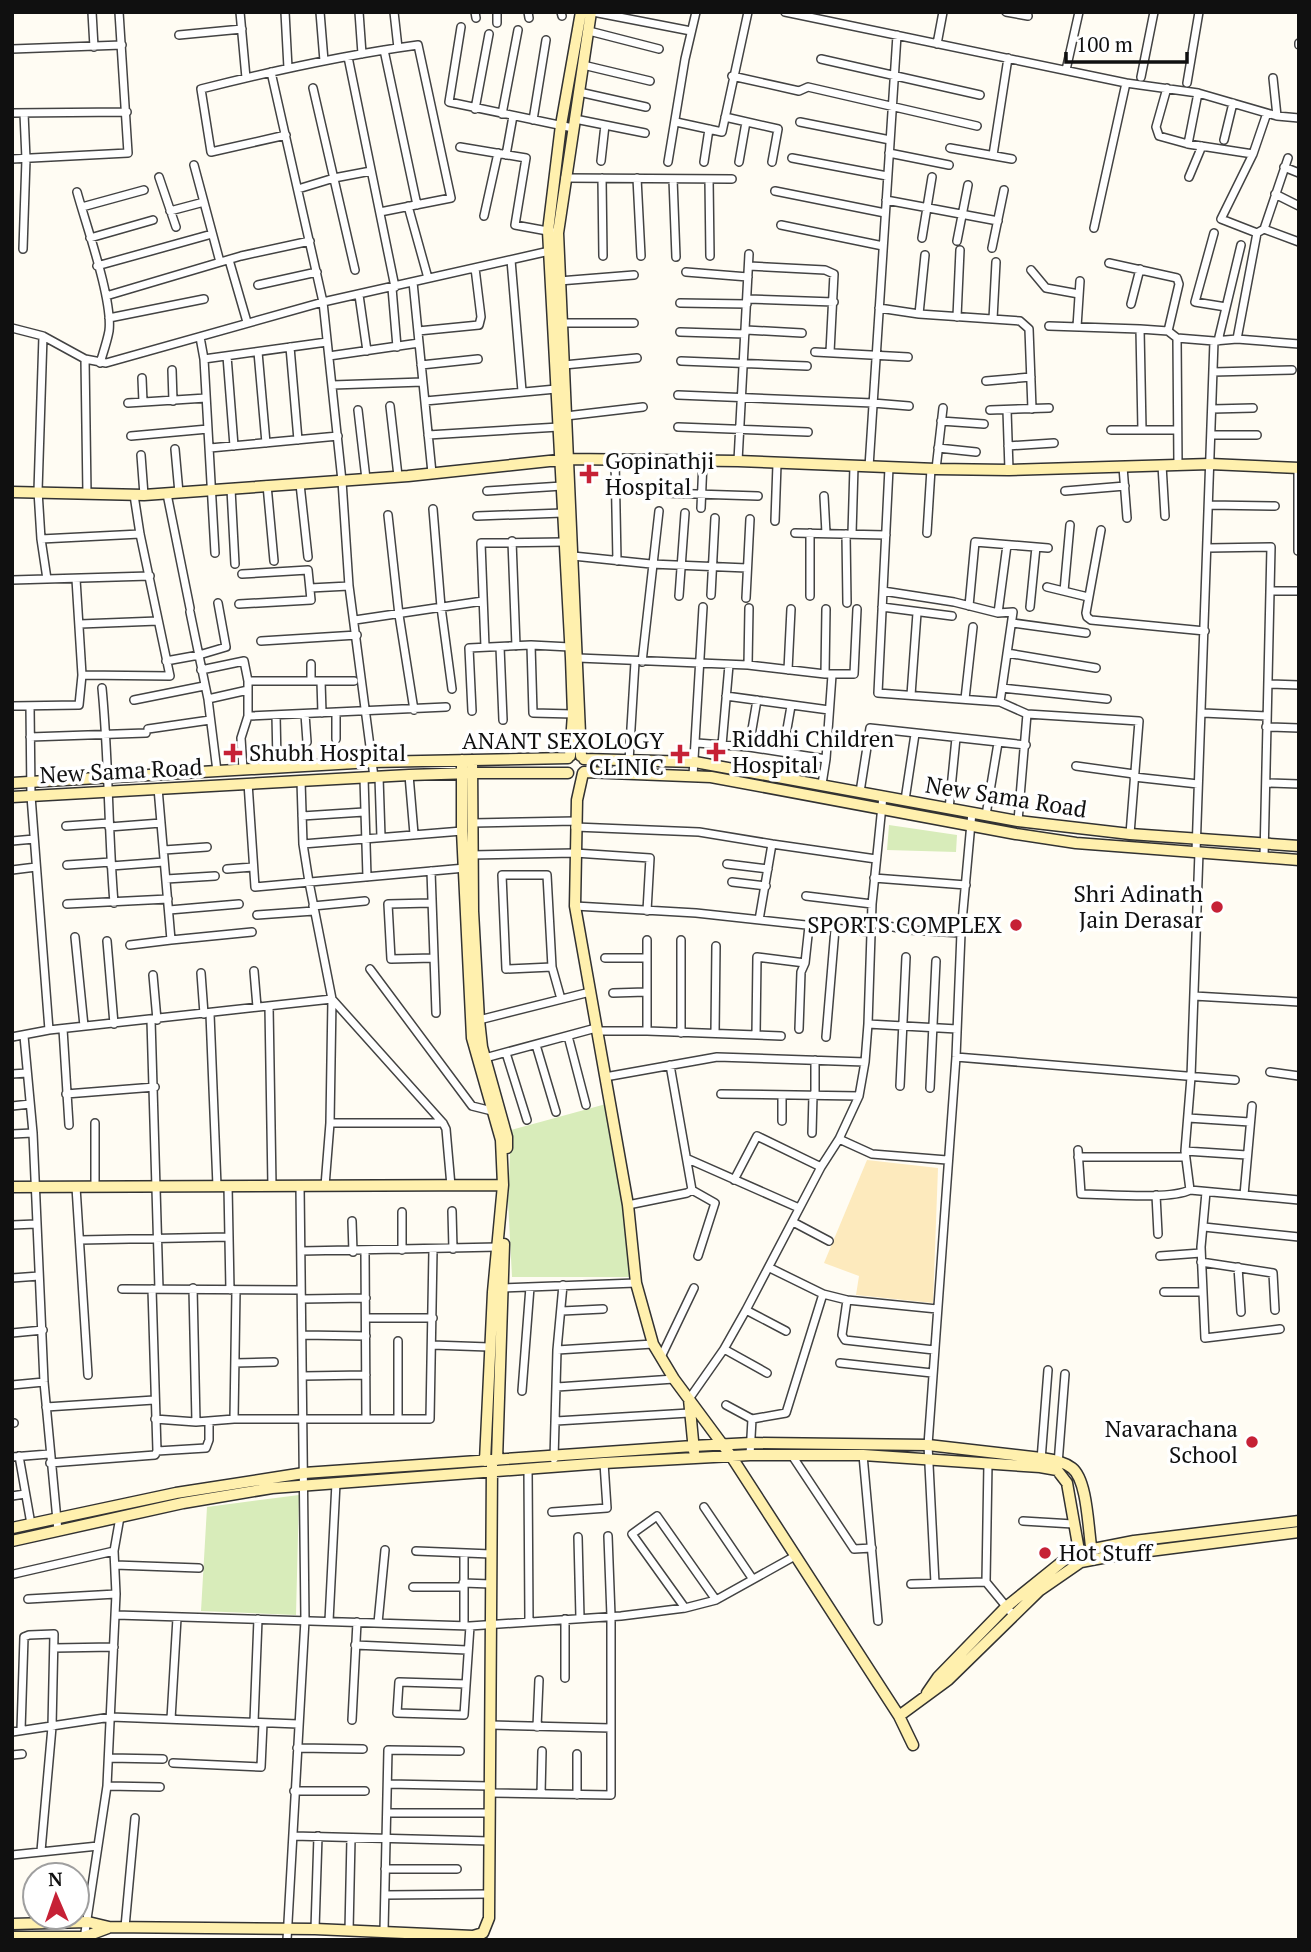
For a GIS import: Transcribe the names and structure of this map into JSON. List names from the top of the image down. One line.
{"streets":{"street":["New Sama Road"]},"places":{"health":["Gopinathji Hospital","Riddhi Children Hospital","Shubh Hospital","ANANT SEXOLOGY CLINIC"],"other":["Shri Adinath Jain Derasar","SPORTS COMPLEX","Navarachana School","Hot Stuff"]},"scale_bar":"100 m","north":"top"}
